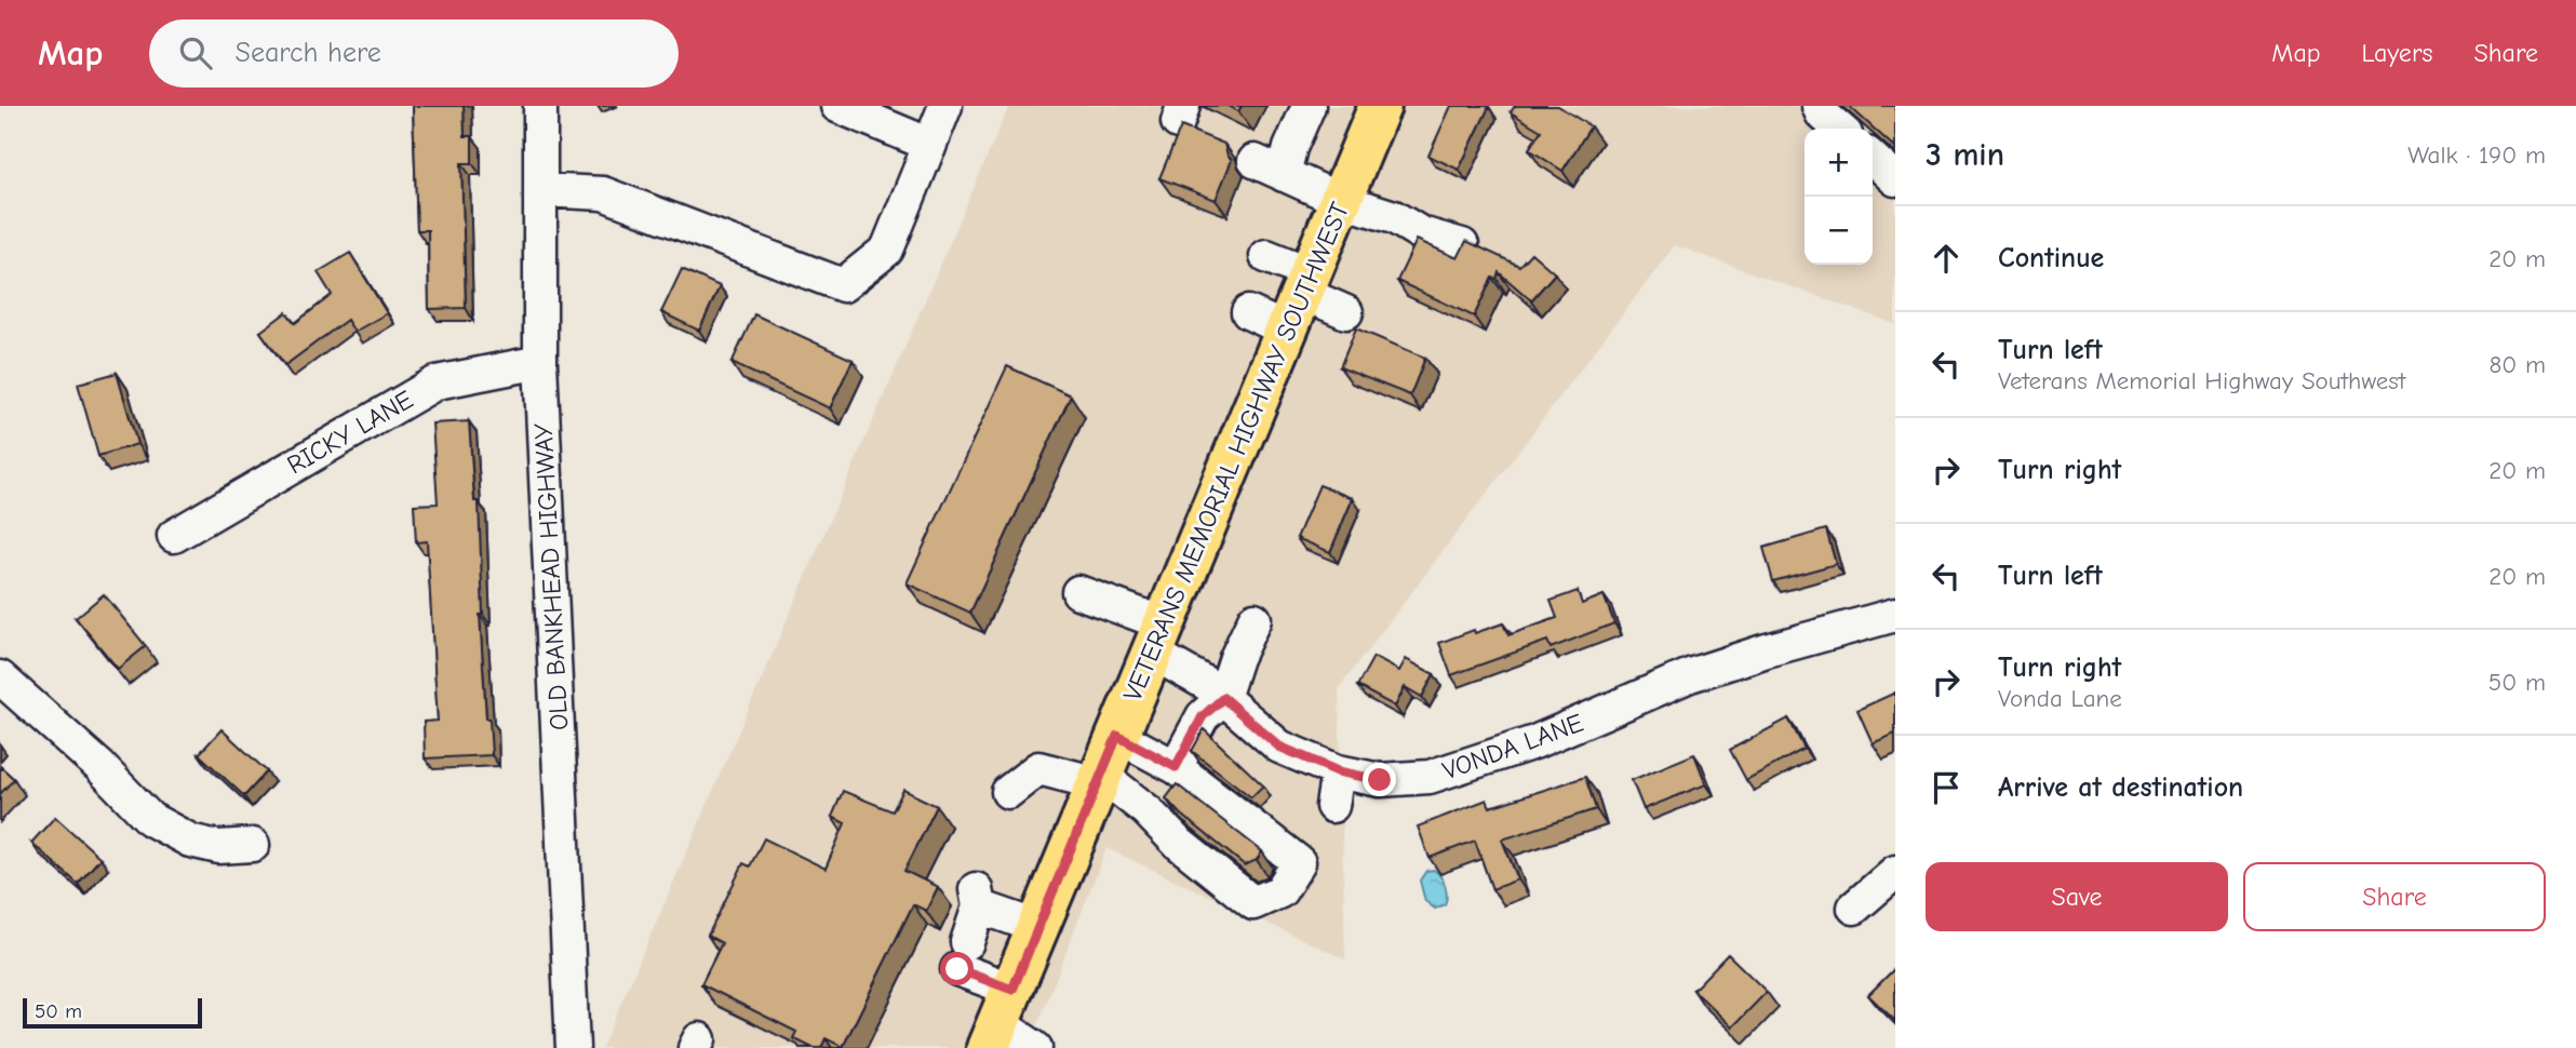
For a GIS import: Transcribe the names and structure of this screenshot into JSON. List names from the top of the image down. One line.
{"streets":{"main road":["VETERANS MEMORIAL HIGHWAY SOUTHWEST"],"street":["RICKY LANE","OLD BANKHEAD HIGHWAY","VONDA LANE"]},"crossings":[["RICKY LANE","OLD BANKHEAD HIGHWAY"],["VETERANS MEMORIAL HIGHWAY SOUTHWEST","VONDA LANE"]],"scale_bar":"50 m","page":{"header":"Map","search":"Search here","nav":["Map","Layers","Share"],"heading":["3 min","Walk · 190 m"],"map_buttons":["+","−"],"list":[["Continue","20 m"],["Turn left","Veterans Memorial Highway Southwest","80 m"],["Turn right","20 m"],["Turn left","20 m"],["Turn right","Vonda Lane","50 m"],"Arrive at destination"],"buttons":["Save","Share"],"scale":"50 m"}}
